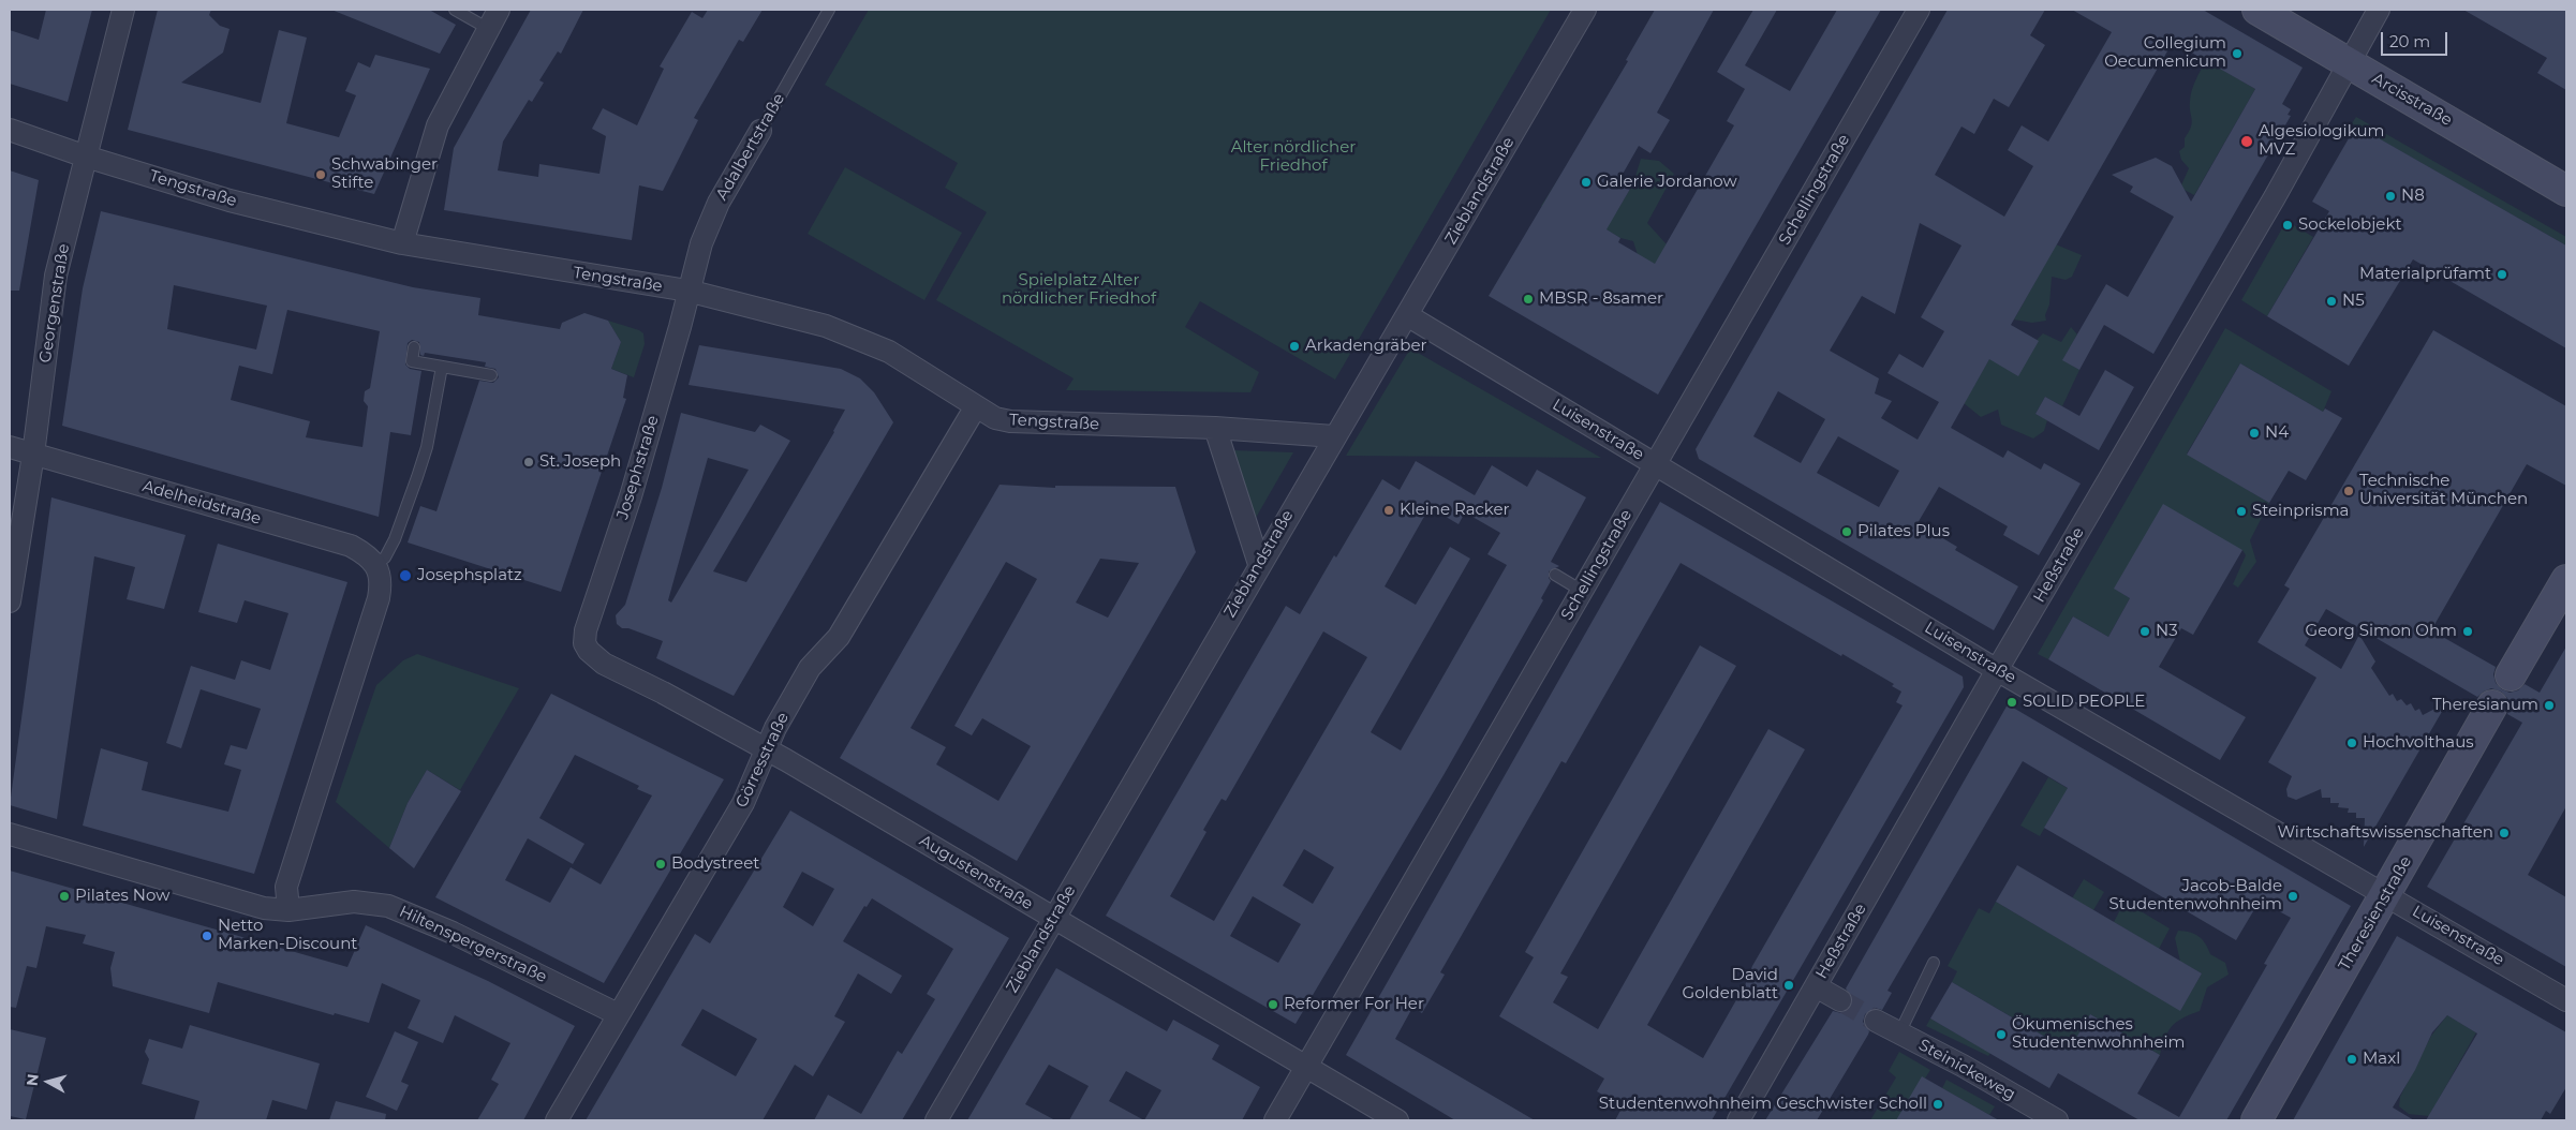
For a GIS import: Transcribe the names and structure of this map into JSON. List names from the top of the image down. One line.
{"streets":{"main road":["Arcisstraße","Theresienstraße"],"street":["Adalbertstraße","Tengstraße","Schellingstraße","Zieblandstraße","Georgenstraße","Luisenstraße","Josephstraße","Adelheidstraße","Heßstraße","Görresstraße","Augustenstraße","Hiltenspergerstraße","Steinickeweg"]},"crossings":[["Arcisstraße","Heßstraße"],["Adalbertstraße","Tengstraße"],["Adalbertstraße","Josephstraße"],["Tengstraße","Zieblandstraße"],["Tengstraße","Georgenstraße"],["Tengstraße","Josephstraße"],["Tengstraße","Görresstraße"],["Schellingstraße","Luisenstraße"],["Schellingstraße","Augustenstraße"],["Zieblandstraße","Luisenstraße"],["Zieblandstraße","Augustenstraße"],["Georgenstraße","Adelheidstraße"],["Luisenstraße","Heßstraße"],["Luisenstraße","Theresienstraße"],["Josephstraße","Augustenstraße"],["Görresstraße","Augustenstraße"],["Görresstraße","Hiltenspergerstraße"]],"parks":["Alter nördlicher Friedhof","Spielplatz Alter nördlicher Friedhof"],"places":["Collegium Oecumenicum","Algesiologikum MVZ","Schwabinger Stifte","Galerie Jordanow","N8","Sockelobjekt","Materialprüfamt","MBSR - 8samer","N5","Arkadengräber","N4","St. Joseph","Technische Universität München","Kleine Racker","Steinprisma","Pilates Plus","Josephsplatz","N3","Georg Simon Ohm","SOLID PEOPLE","Theresianum","Hochvolthaus","Wirtschaftswissenschaften","Bodystreet","Pilates Now","Jacob-Balde Studentenwohnheim","Netto Marken-Discount","David Goldenblatt","Reformer For Her","Ökumenisches Studentenwohnheim","Maxl","Studentenwohnheim Geschwister Scholl"],"scale_bar":"20 m","north":"left"}
